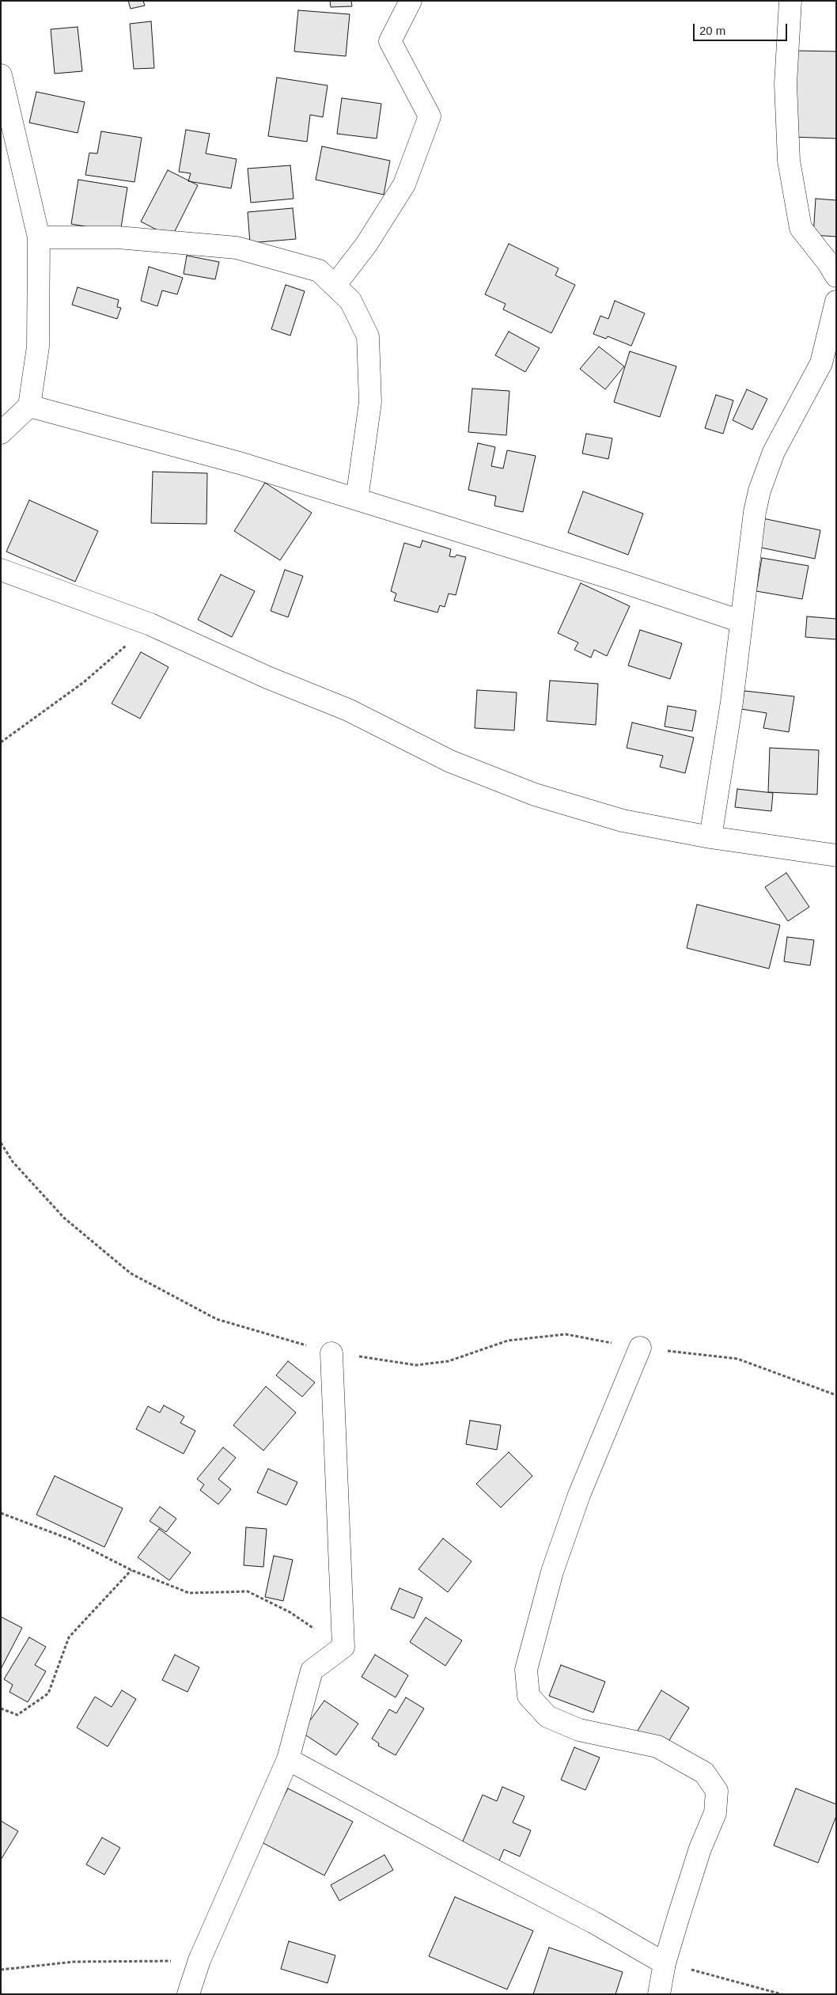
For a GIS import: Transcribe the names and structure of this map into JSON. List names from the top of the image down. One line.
{"scale_bar":"20 m"}
